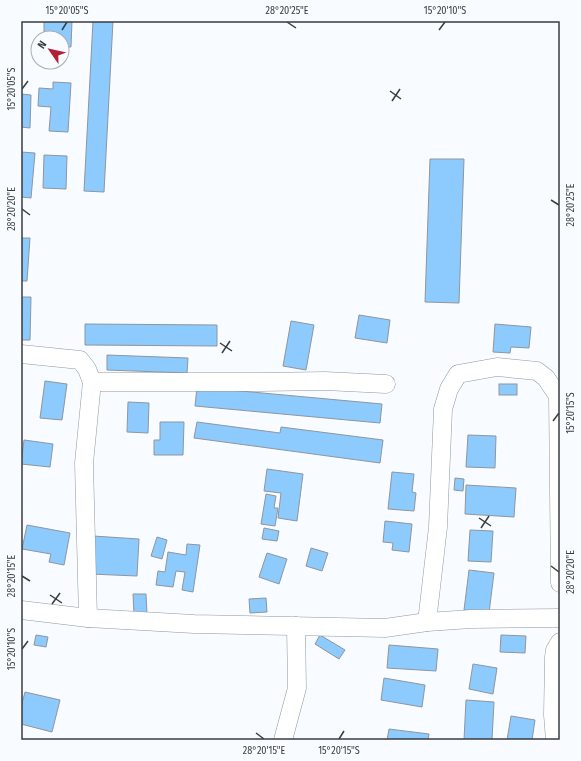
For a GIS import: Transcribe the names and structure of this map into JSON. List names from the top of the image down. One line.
{"north":"top left","coordinates":["15°20'05\"S","28°20'25\"E","15°20'10\"S","28°20'20\"E","15°20'15\"S","28°20'15\"E"]}
